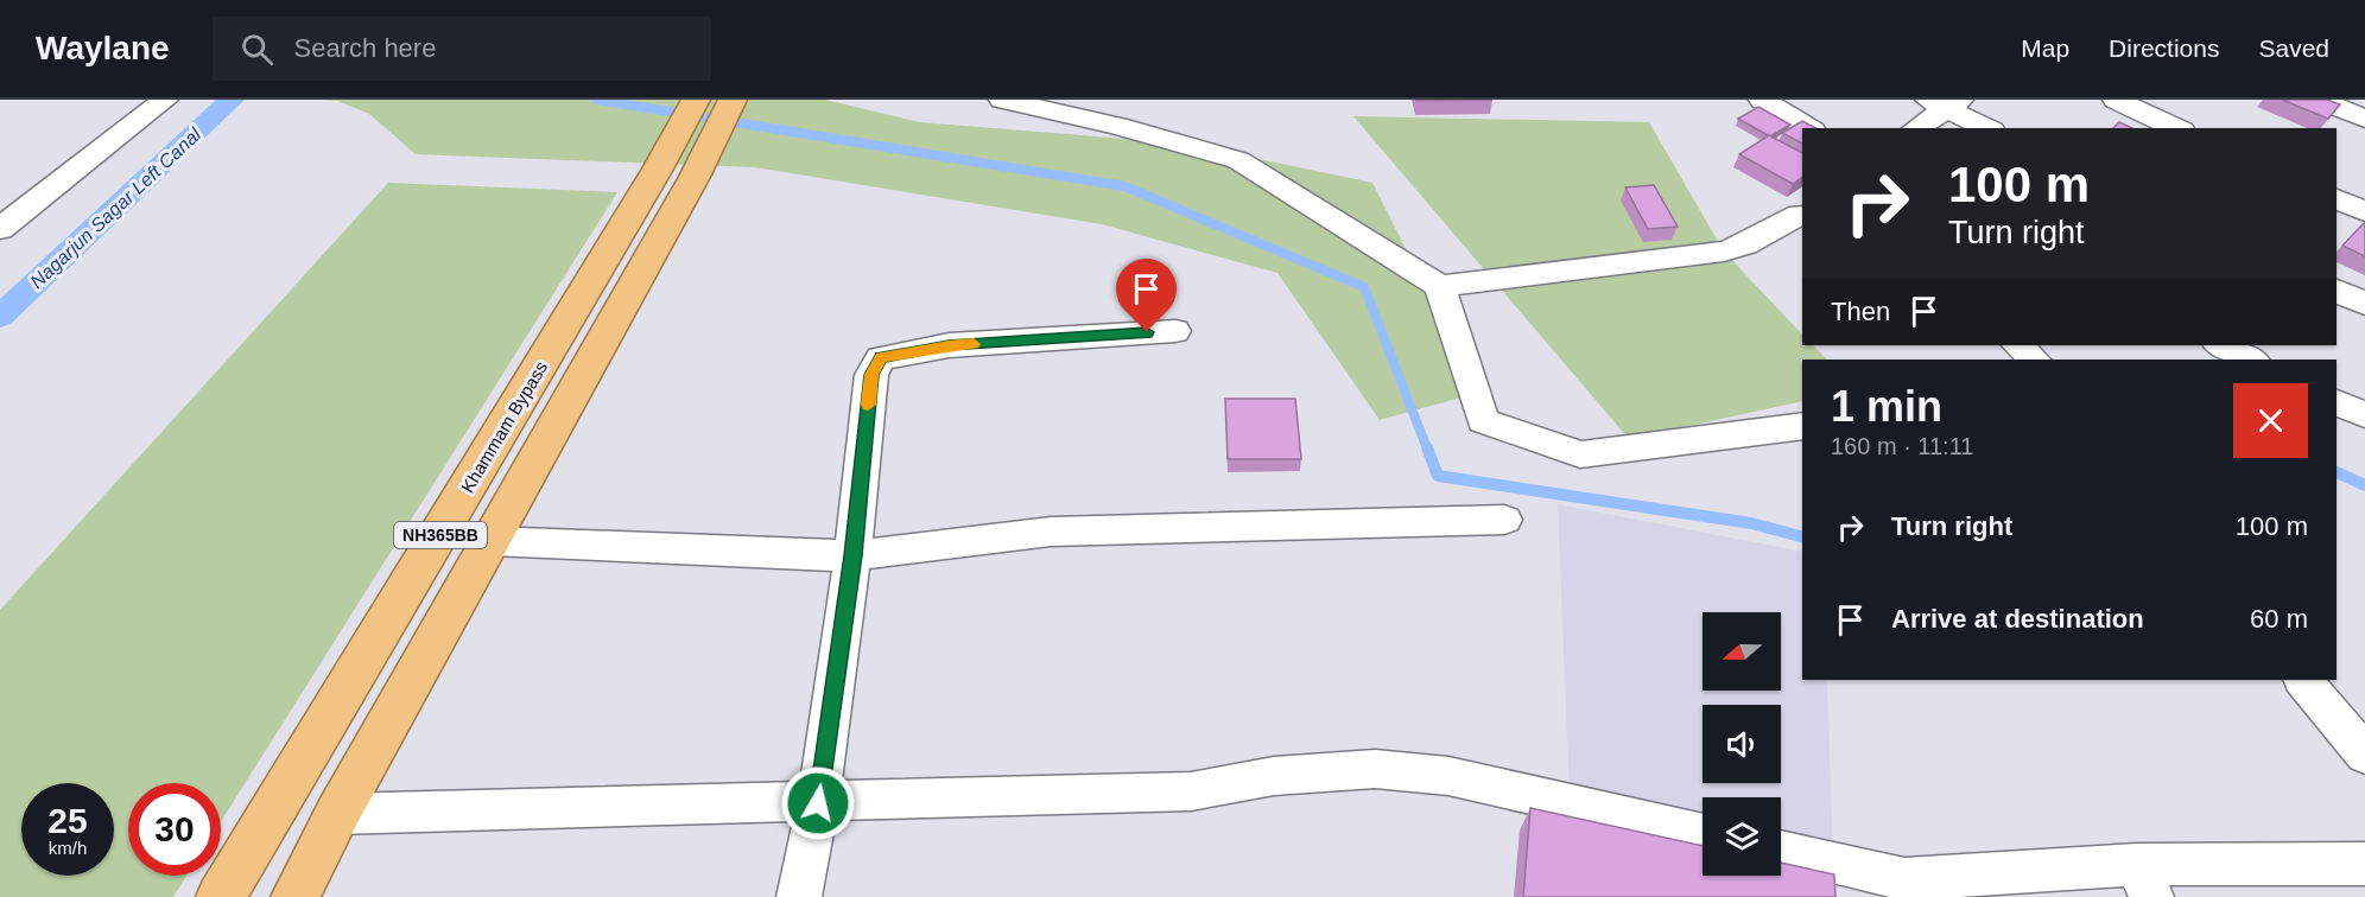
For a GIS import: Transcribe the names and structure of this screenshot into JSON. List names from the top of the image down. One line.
{"streets":{"highway":["Khammam Bypass","NH365BB"]},"water":["Nagarjun Sagar Left Canal"],"north":"left","page":{"header":"Waylane","search":"Search here","nav":["Map","Directions","Saved"],"turn":["100 m","Turn right"],"then":"Then","heading":["1 min","160 m · 11:11"],"list":[{"name":"Turn right","value":"100 m"},{"name":"Arrive at destination","value":"60 m"}],"speed":"25 km/h","limit":"30"}}
